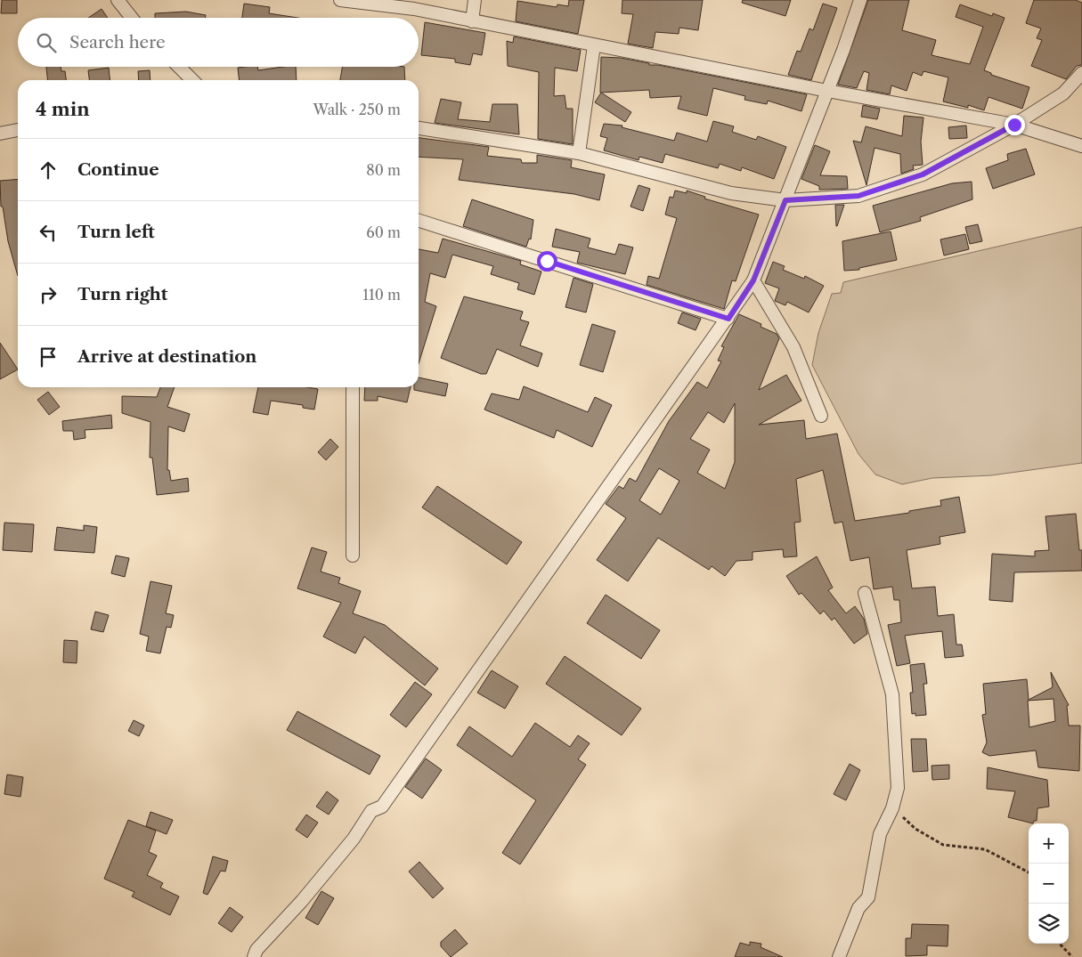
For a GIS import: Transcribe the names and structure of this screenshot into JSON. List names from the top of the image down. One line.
{"page":{"search":"Search here","heading":["4 min","Walk · 250 m"],"list":[["Continue","80 m"],["Turn left","60 m"],["Turn right","110 m"],"Arrive at destination"],"map_buttons":["+","−"]}}
